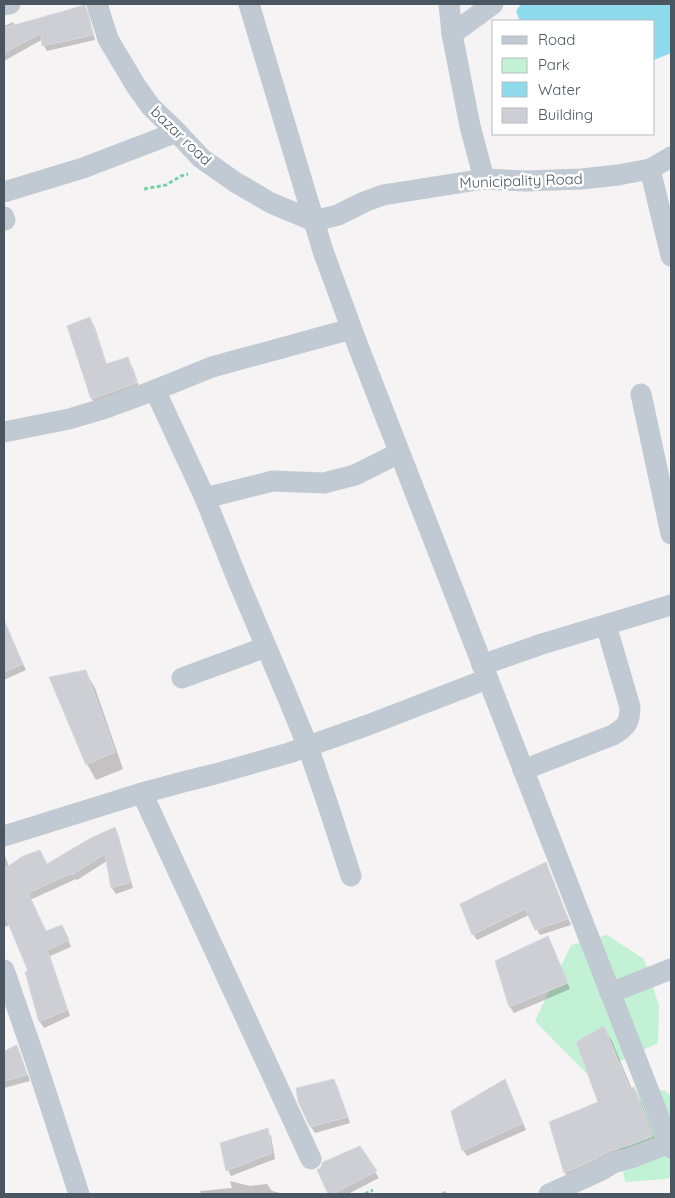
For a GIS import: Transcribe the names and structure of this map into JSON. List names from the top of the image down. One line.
{"streets":{"street":["bazar road","Municipality Road"]},"crossings":[["bazar road","Municipality Road"]],"legend":["Road","Park","Water","Building"]}
